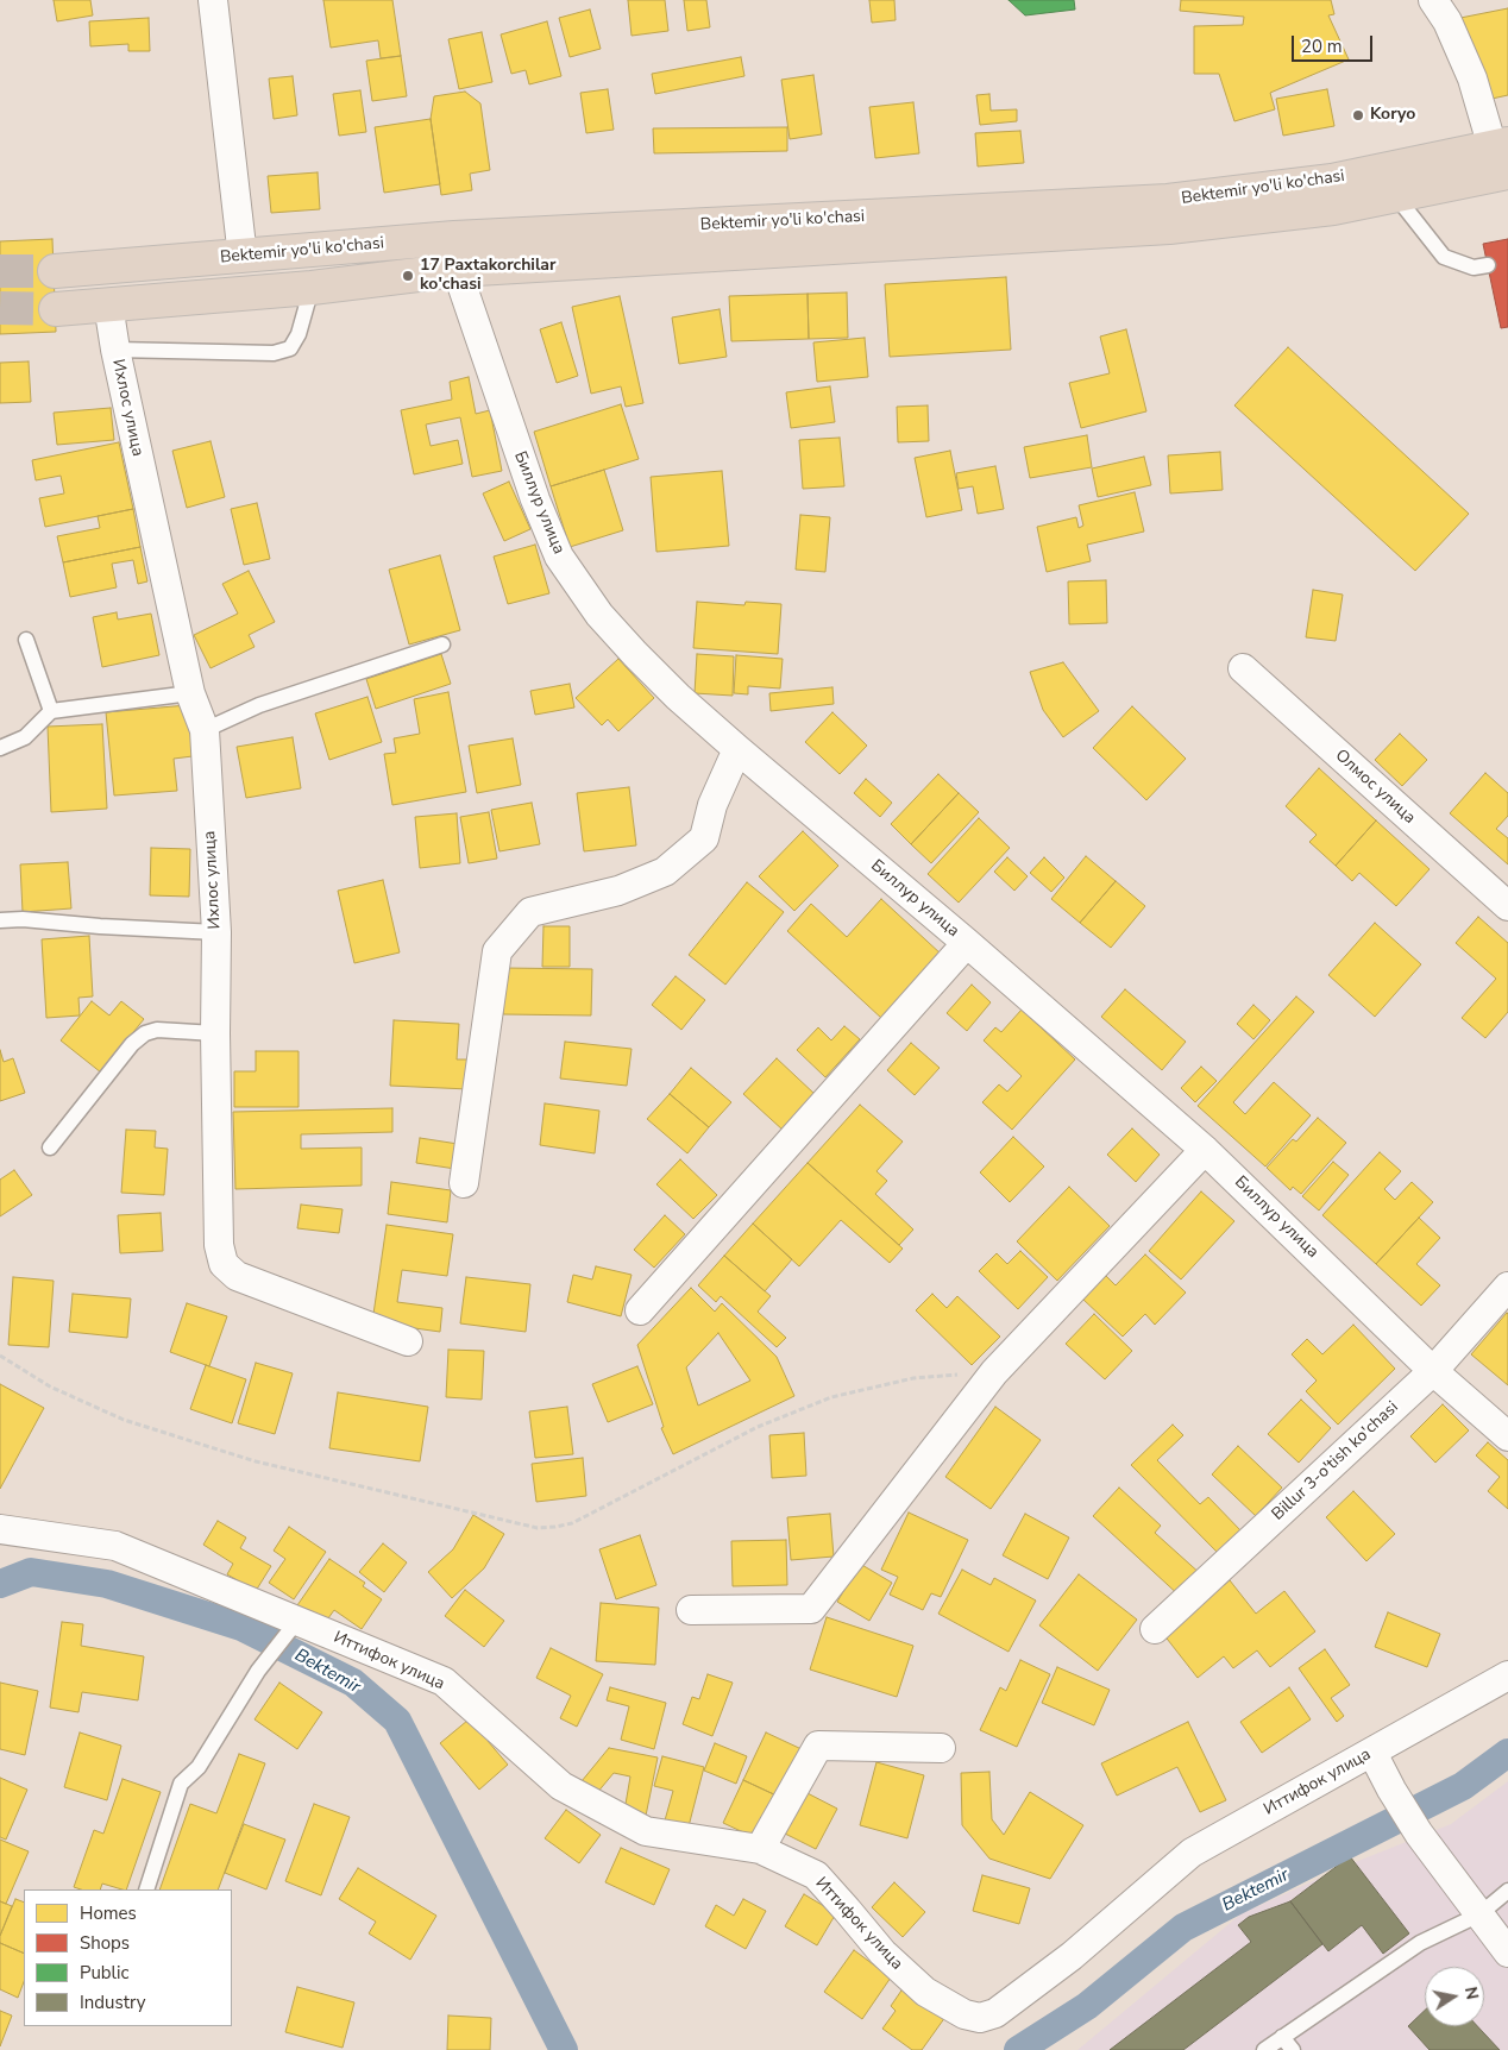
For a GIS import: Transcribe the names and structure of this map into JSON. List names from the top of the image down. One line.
{"streets":{"highway":["Bektemir yo'li ko'chasi"],"street":["Ихлос улица","Биллур улица","Олмос улица","Billur 3-o'tish ko'chasi","Иттифок улица"]},"crossings":[["Bektemir yo'li ko'chasi","Ихлос улица"],["Bektemir yo'li ko'chasi","Биллур улица"],["Биллур улица","Billur 3-o'tish ko'chasi"]],"water":["Bektemir"],"places":["Koryo","17 Paxtakorchilar ko'chasi"],"legend":["Homes","Shops","Public","Industry"],"scale_bar":"20 m","north":"right"}
